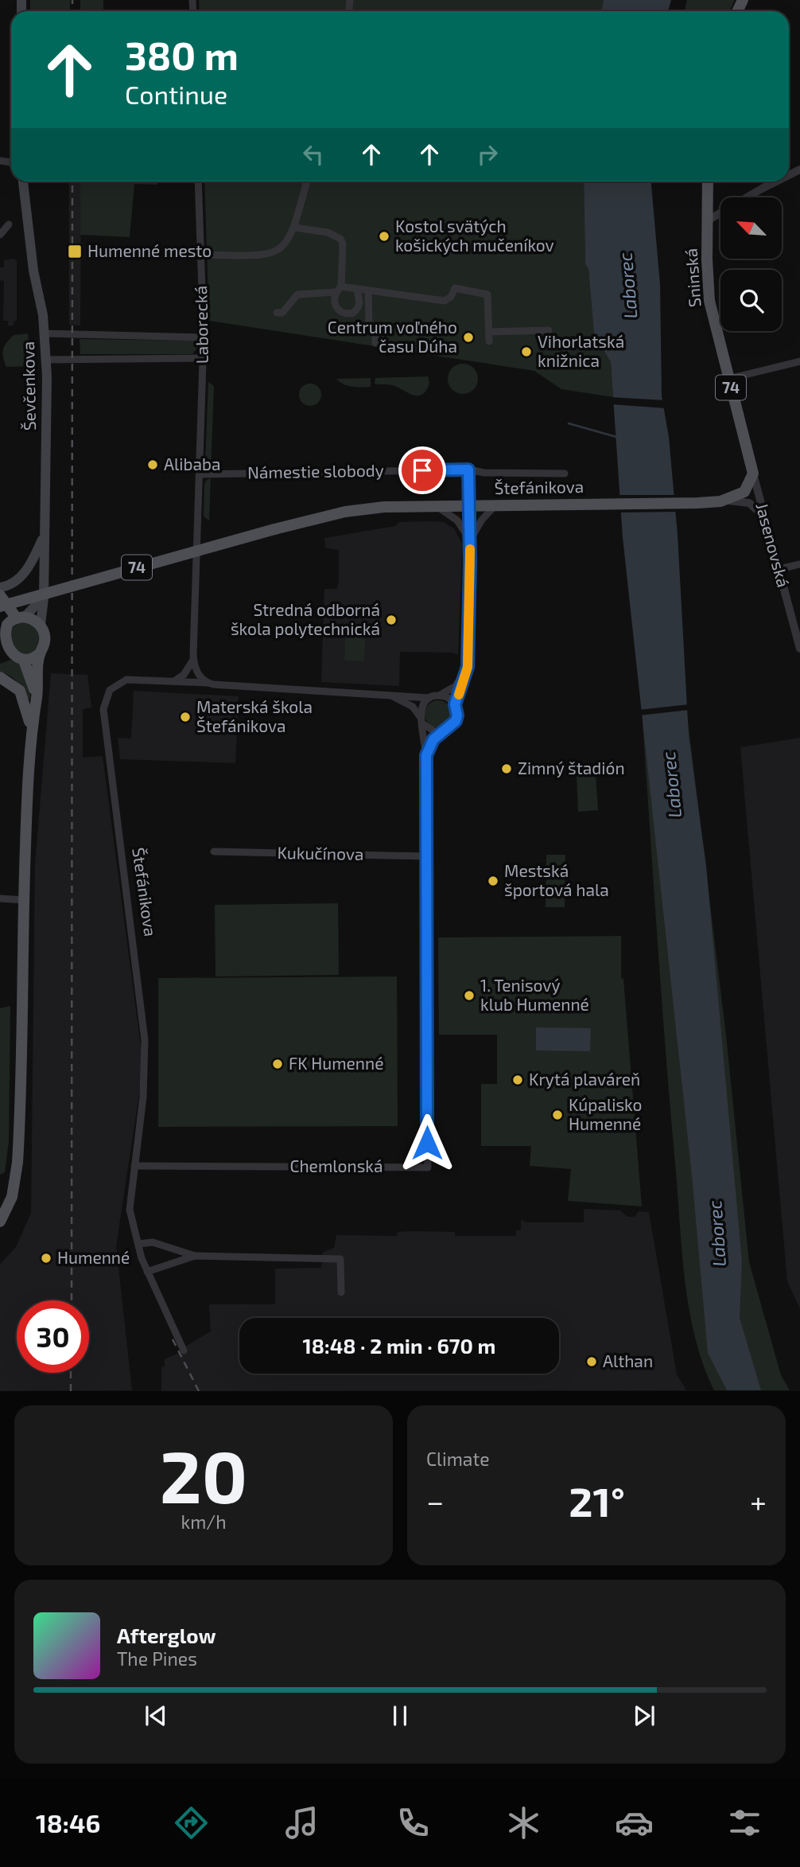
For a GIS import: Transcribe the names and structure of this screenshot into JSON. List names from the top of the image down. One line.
{"streets":{"main road":["Sninská","Ševčenkova","74","Štefánikova"],"street":["Laborecká","Námestie slobody","Jasenovská","Kukučínova","Chemlonská"]},"crossings":[["Sninská","74"],["Sninská","Jasenovská"],["Laborecká","Námestie slobody"],["74","Štefánikova"],["74","Jasenovská"],["Štefánikova","Chemlonská"],["Kukučínova","Chemlonská"]],"water":["Laborec"],"places":{"other":["Kostol svätých košických mučeníkov","Centrum voľného času Dúha","Vihorlatská knižnica","Alibaba","Stredná odborná škola polytechnická","Materská škola Štefánikova","Zimný štadión","Mestská športová hala","1. Tenisový klub Humenné","FK Humenné","Krytá plaváreň","Kúpalisko Humenné","Humenné","Althan"],"transit":["Humenné mesto"]},"north":"top left","page":{"turn":["380 m","Continue"],"limit":"30","trip":"18:48 · 2 min · 670 m","tile":[["20","km/h"],"Climate"],"heat":["−","21°","+"],"song":["Afterglow","The Pines"],"tabs":"18:46"}}
